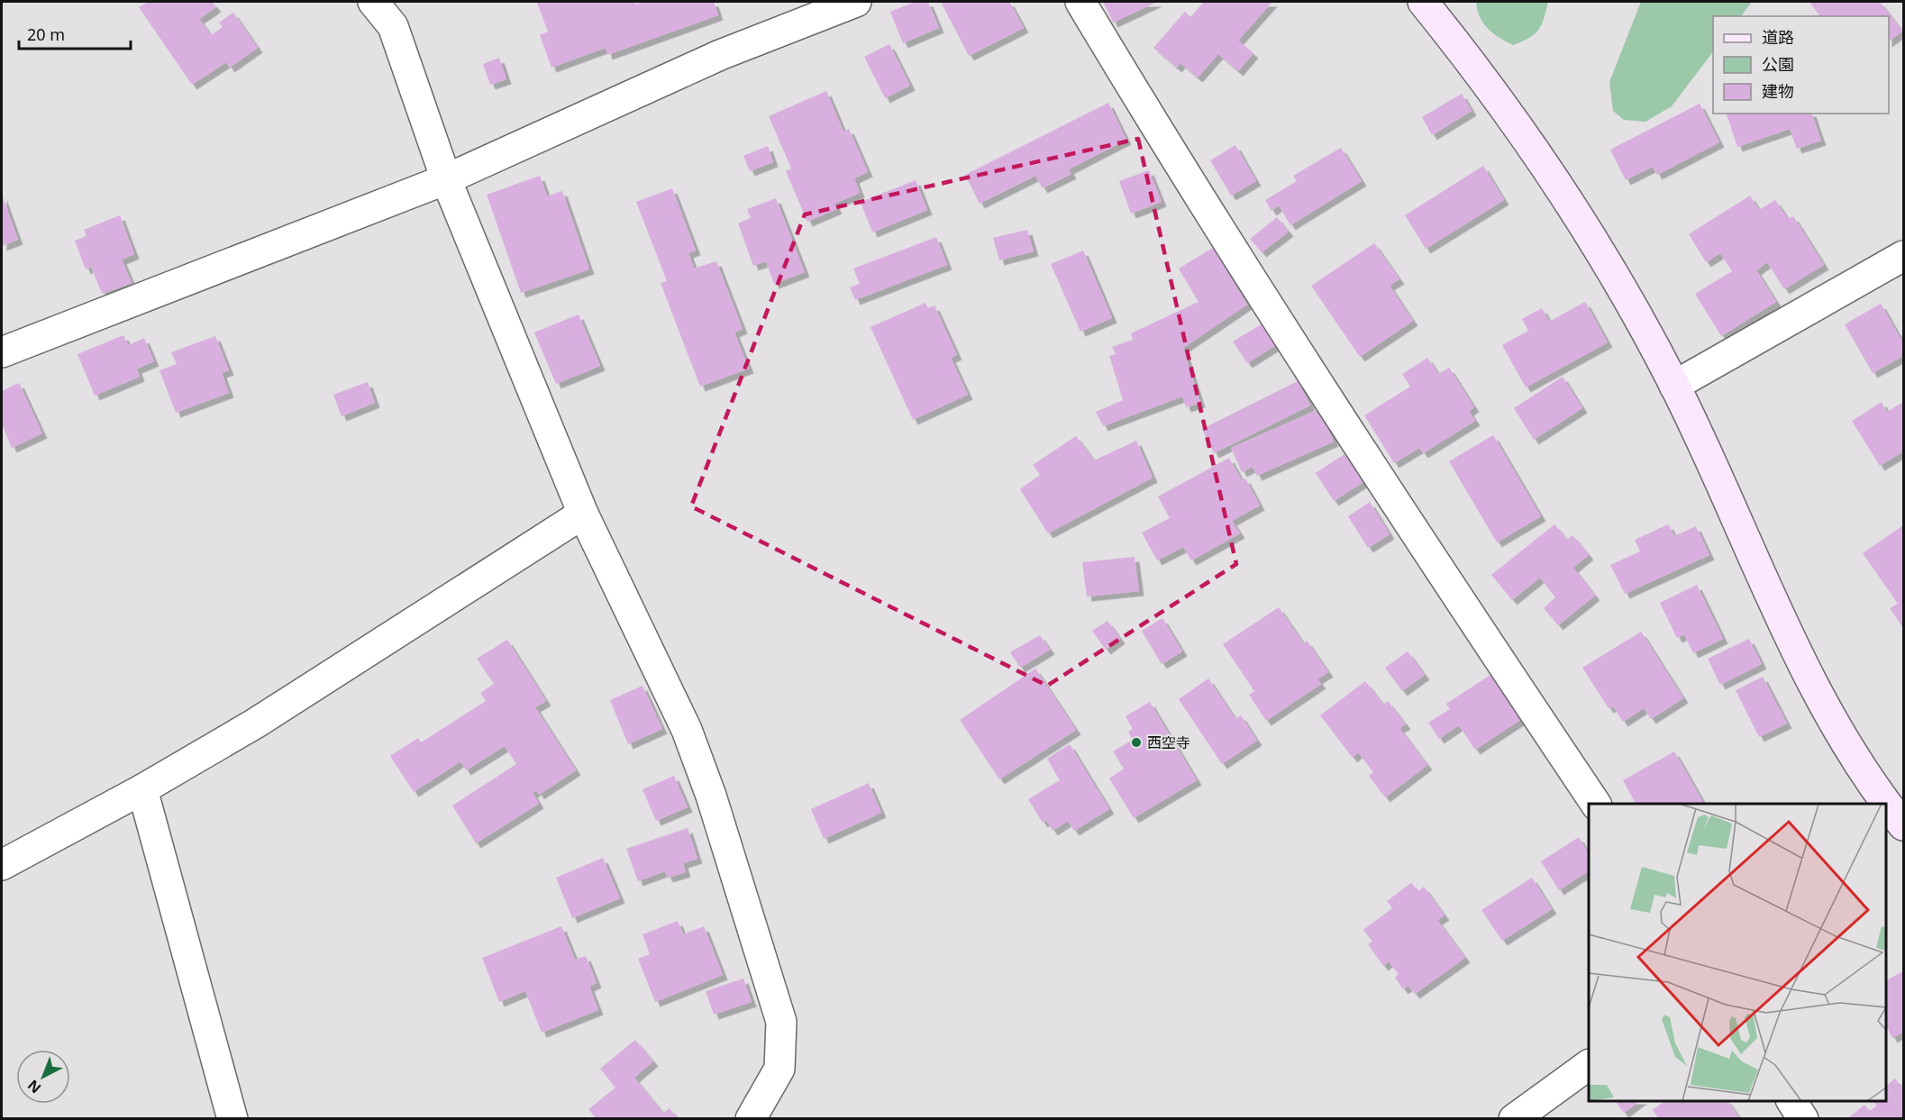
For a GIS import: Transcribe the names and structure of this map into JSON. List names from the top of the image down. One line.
{"places":["西空寺"],"legend":["道路","公園","建物"],"scale_bar":"20 m","north":"bottom left"}
